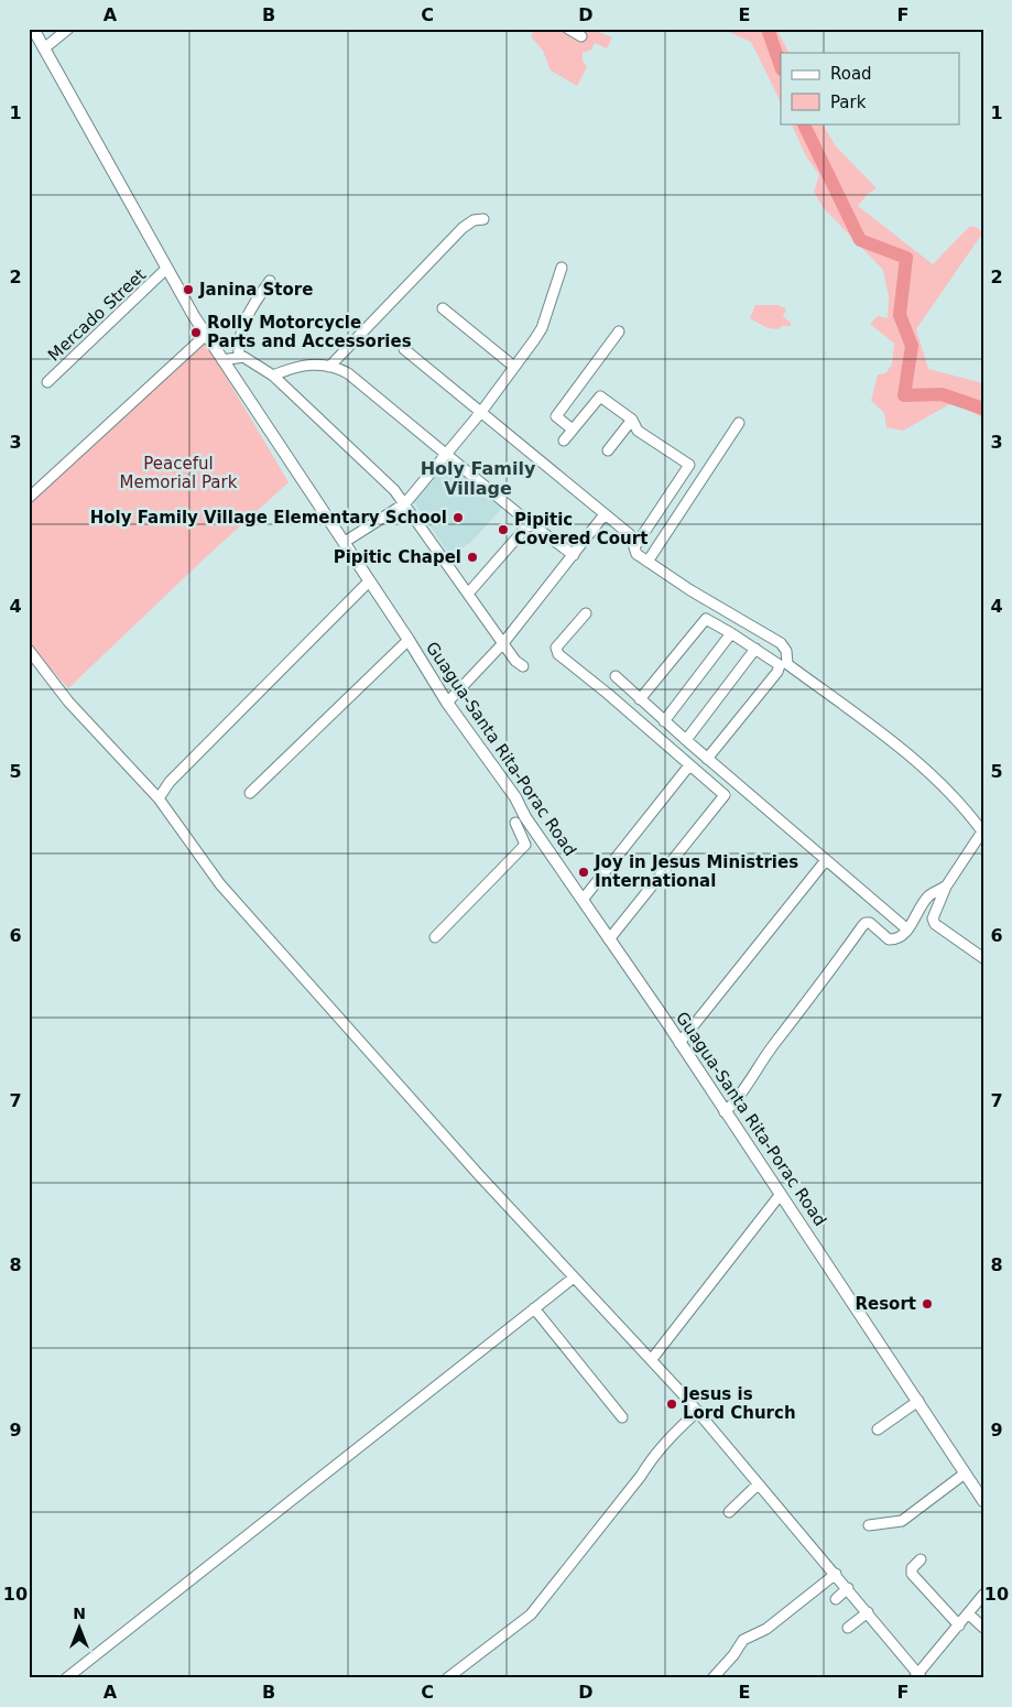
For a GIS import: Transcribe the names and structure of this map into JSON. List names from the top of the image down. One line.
{"streets":{"main road":["Guagua-Santa Rita-Porac Road"],"street":["Mercado Street"]},"crossings":[["Mercado Street","Guagua-Santa Rita-Porac Road"]],"districts":["Holy Family Village"],"parks":["Peaceful Memorial Park"],"places":["Janina Store","Rolly Motorcycle Parts and Accessories","Holy Family Village Elementary School","Pipitic Covered Court","Pipitic Chapel","Joy in Jesus Ministries International","Resort","Jesus is Lord Church"],"legend":["Road","Park"],"north":"top","grid":{"columns":["A","B","C","D","E","F"],"rows":["1","2","3","4","5","6","7","8","9","10"]}}
